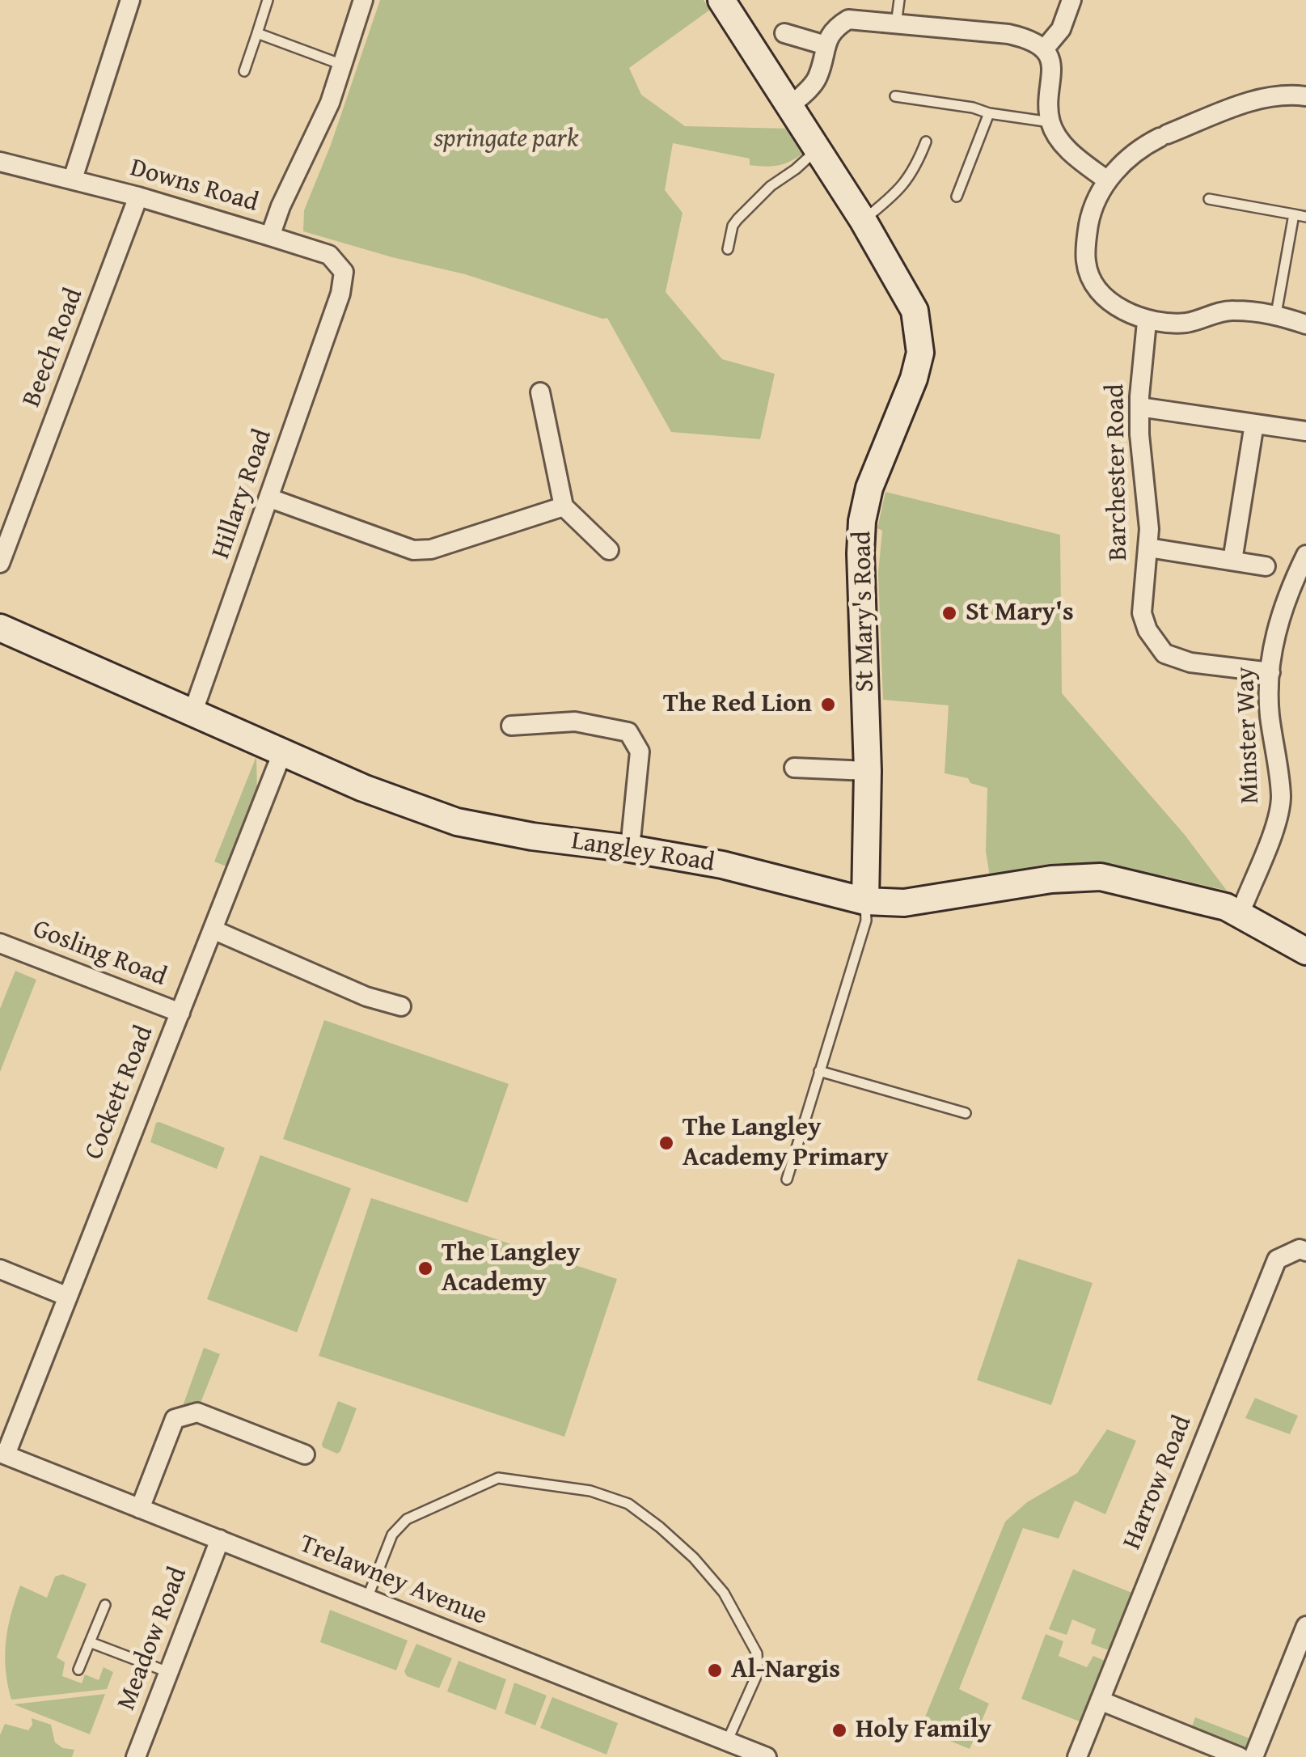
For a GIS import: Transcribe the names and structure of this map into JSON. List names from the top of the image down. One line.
{"streets":{"street":["Downs Road","Beech Road","Barchester Road","Hillary Road","St Mary's Road","Minster Way","Langley Road","Gosling Road","Cockett Road","Harrow Road","Trelawney Avenue","Meadow Road"]},"crossings":[["Downs Road","Beech Road"],["Downs Road","Hillary Road"],["Barchester Road","Minster Way"],["Hillary Road","Langley Road"],["St Mary's Road","Langley Road"],["Minster Way","Langley Road"],["Langley Road","Cockett Road"],["Gosling Road","Cockett Road"],["Cockett Road","Trelawney Avenue"],["Trelawney Avenue","Meadow Road"]],"parks":["springate park"],"places":["St Mary's","The Red Lion","The Langley Academy Primary","The Langley Academy","Al-Nargis","Holy Family"]}
